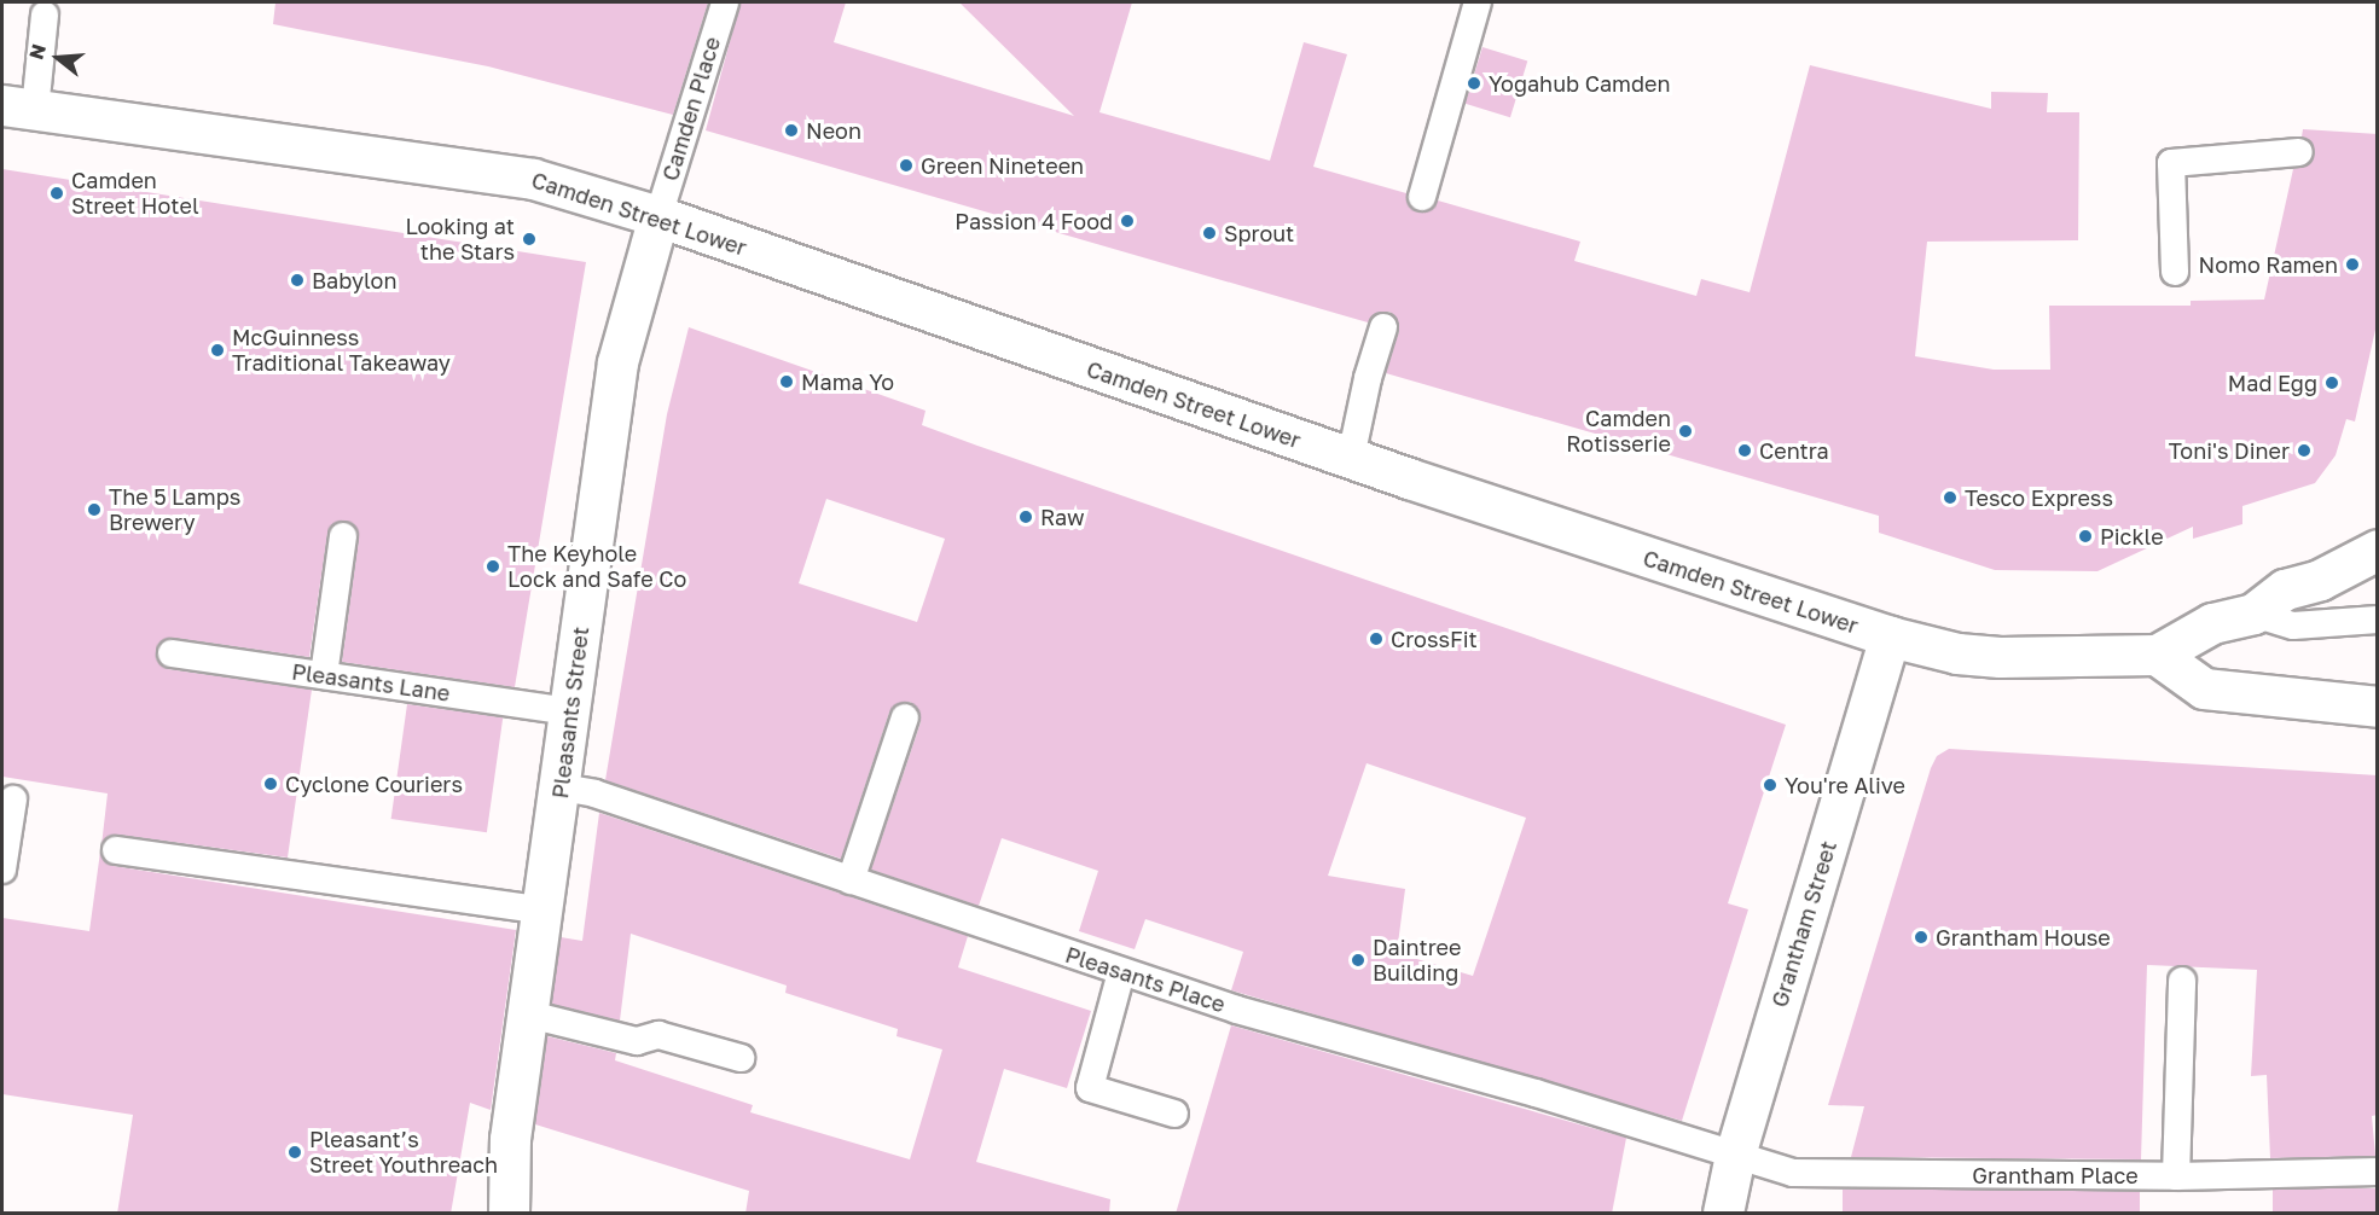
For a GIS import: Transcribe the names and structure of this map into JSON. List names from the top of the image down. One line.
{"streets":{"main road":["Camden Street Lower","Pleasants Street","Grantham Street"],"lane":["Camden Place","Pleasants Lane","Pleasants Place","Grantham Place"]},"crossings":[["Camden Place","Camden Street Lower"],["Camden Place","Pleasants Street"],["Camden Street Lower","Pleasants Street"],["Camden Street Lower","Grantham Street"],["Pleasants Lane","Pleasants Street"],["Pleasants Street","Pleasants Place"],["Grantham Street","Pleasants Place"],["Grantham Street","Grantham Place"],["Pleasants Place","Grantham Place"]],"places":["Yogahub Camden","Neon","Green Nineteen","Camden Street Hotel","Passion 4 Food","Sprout","Looking at the Stars","Nomo Ramen","Babylon","McGuinness Traditional Takeaway","Mama Yo","Mad Egg","Camden Rotisserie","Centra","Toni's Diner","Tesco Express","The 5 Lamps Brewery","Raw","Pickle","The Keyhole Lock and Safe Co","CrossFit","Cyclone Couriers","You're Alive","Grantham House","Daintree Building","Pleasant’s Street Youthreach"],"north":"left"}
